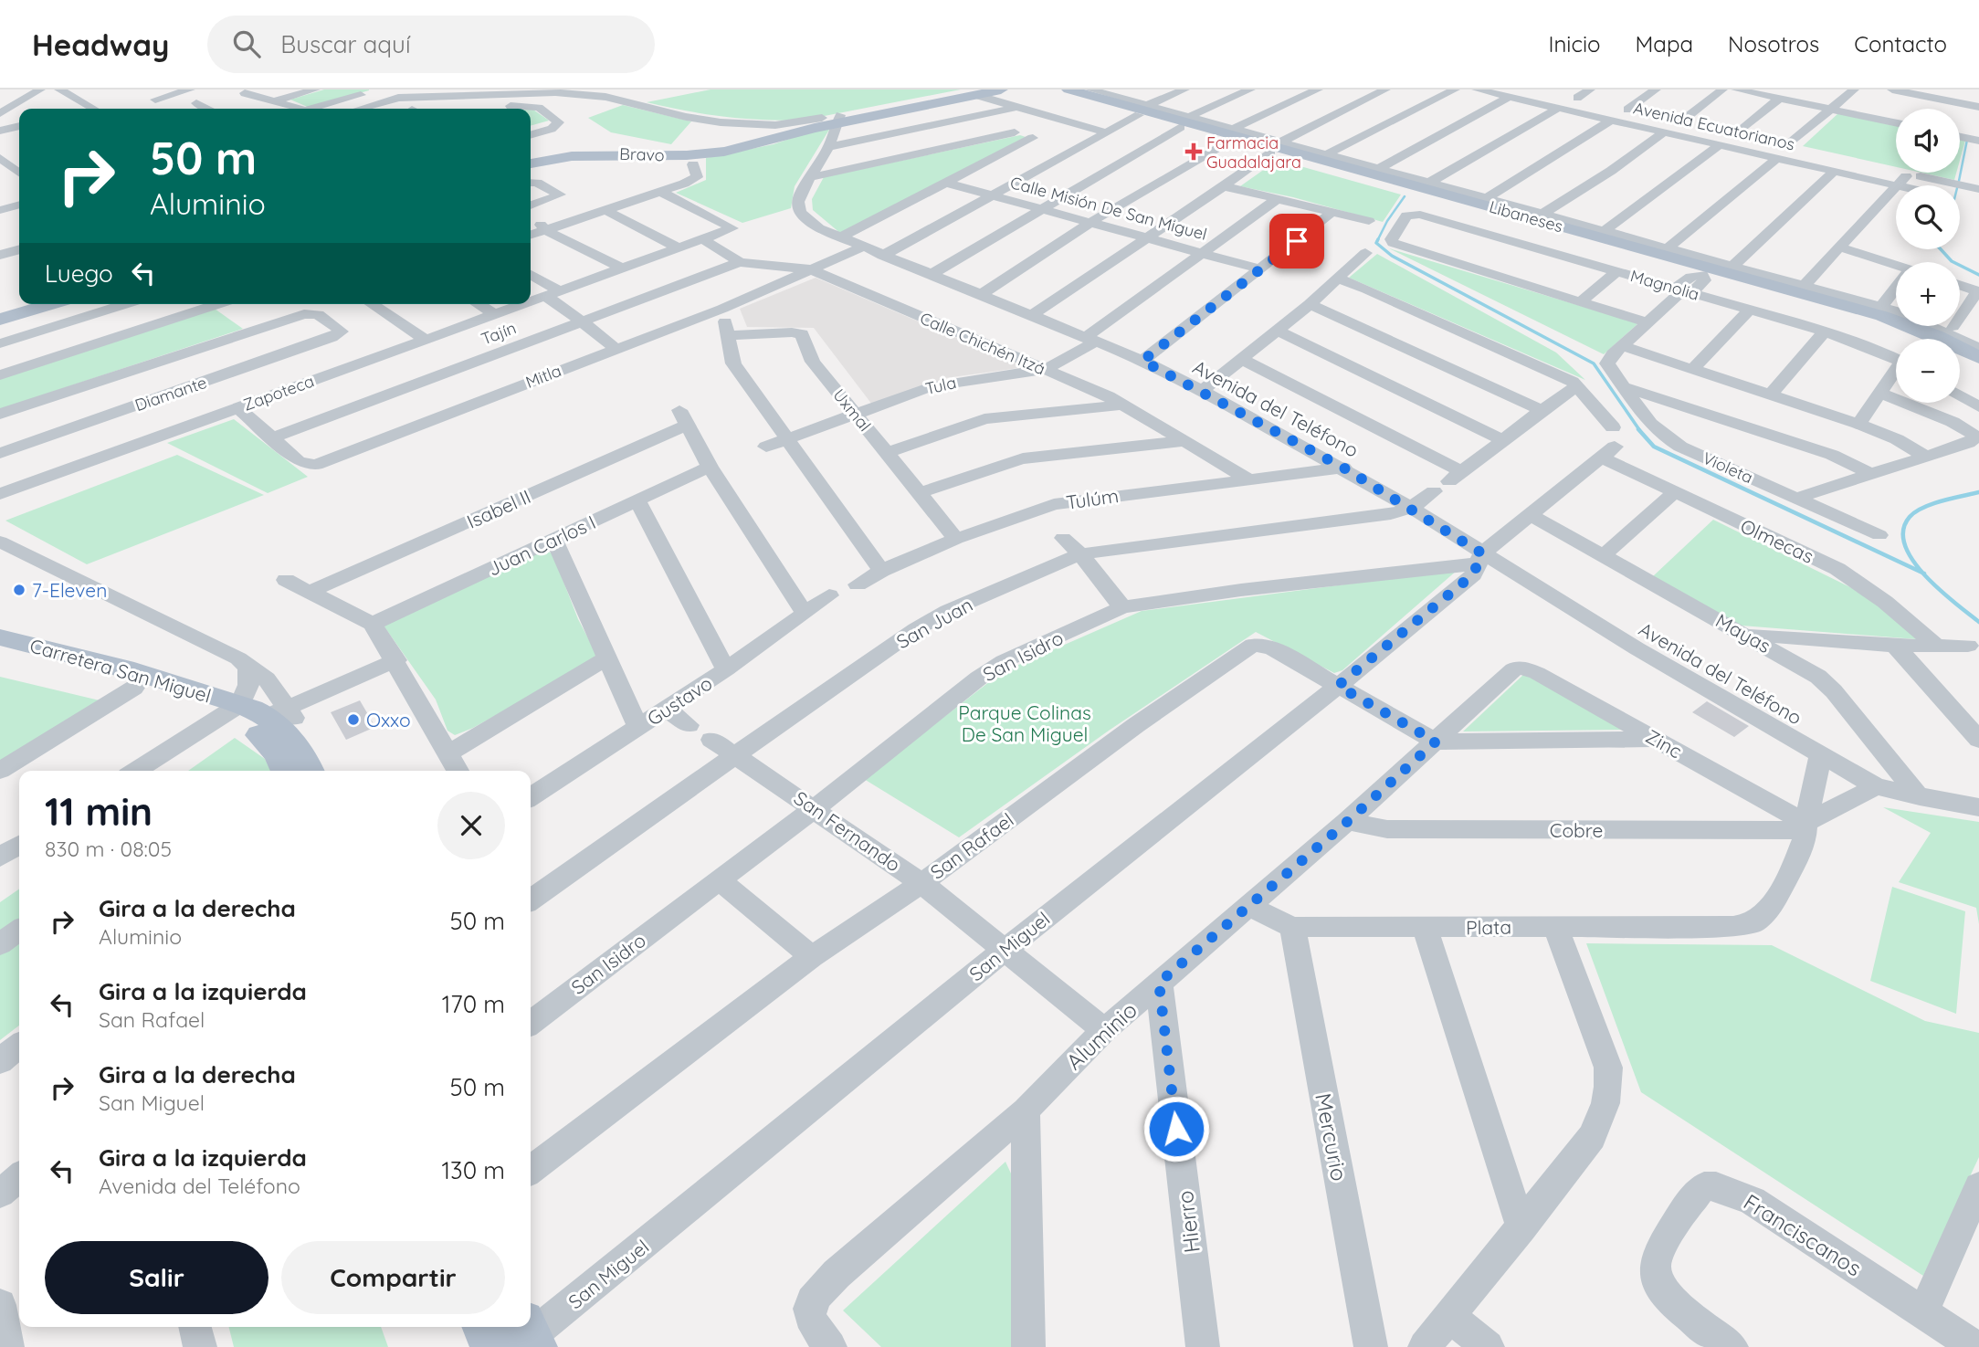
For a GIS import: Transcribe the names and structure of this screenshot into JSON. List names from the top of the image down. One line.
{"streets":{"main road":["Bravo","Libaneses","Carretera San Miguel"],"street":["Avenida Ecuatorianos","Calle Misión De San Miguel","Magnolia","Tajín","Calle Chichén Itzá","Mitla","Tula","Zapoteca","Diamante","Avenida del Teléfono","Uxmal","Violeta","Tulúm","Isabel II","Olmecas","Juan Carlos I","San Juan","Mayas","San Isidro","Gustavo","Zinc","Cobre","San Fernando","San Rafael","Plata","San Miguel","Aluminio","Mercurio","Hierro","Franciscanos"]},"crossings":[["Bravo","Avenida del Teléfono"],["Calle Misión De San Miguel","Tula"],["Tajín","Calle Chichén Itzá"],["Tajín","Mitla"],["Calle Chichén Itzá","Mitla"],["Calle Chichén Itzá","Tula"],["Calle Chichén Itzá","Zapoteca"],["Calle Chichén Itzá","Tulúm"],["Mitla","Zapoteca"],["Mitla","Avenida del Teléfono"],["Tula","Avenida del Teléfono"],["Tula","Uxmal"],["Avenida del Teléfono","Tulúm"],["Avenida del Teléfono","San Juan"],["Avenida del Teléfono","Mayas"],["Avenida del Teléfono","San Isidro"],["Avenida del Teléfono","Cobre"],["Avenida del Teléfono","San Miguel"],["Uxmal","Tulúm"],["Isabel II","Juan Carlos I"],["Olmecas","San Miguel"],["San Juan","San Fernando"],["Mayas","San Miguel"],["San Isidro","San Fernando"],["San Isidro","San Miguel"],["Zinc","Cobre"],["Zinc","Plata"],["Zinc","Aluminio"],["Cobre","Plata"],["Cobre","Aluminio"],["San Fernando","San Rafael"],["San Fernando","San Miguel"],["San Fernando","Aluminio"],["San Rafael","San Miguel"],["San Rafael","Aluminio"],["Plata","Aluminio"],["Plata","Mercurio"],["Aluminio","Hierro"]],"parks":["Parque Colinas De San Miguel"],"places":{"health":["Farmacia Guadalajara"],"other":["7-Eleven","Oxxo"]},"page":{"header":"Headway","search":"Buscar aquí","nav":["Inicio","Mapa","Nosotros","Contacto"],"map_buttons":["+","−"],"turn":["50 m","Aluminio"],"then":"Luego","heading":["11 min","830 m · 08:05"],"list":[{"name":"Gira a la derecha","note":"Aluminio","value":"50 m"},{"name":"Gira a la izquierda","note":"San Rafael","value":"170 m"},{"name":"Gira a la derecha","note":"San Miguel","value":"50 m"},{"name":"Gira a la izquierda","note":"Avenida del Teléfono","value":"130 m"}],"buttons":["Salir","Compartir"]}}
